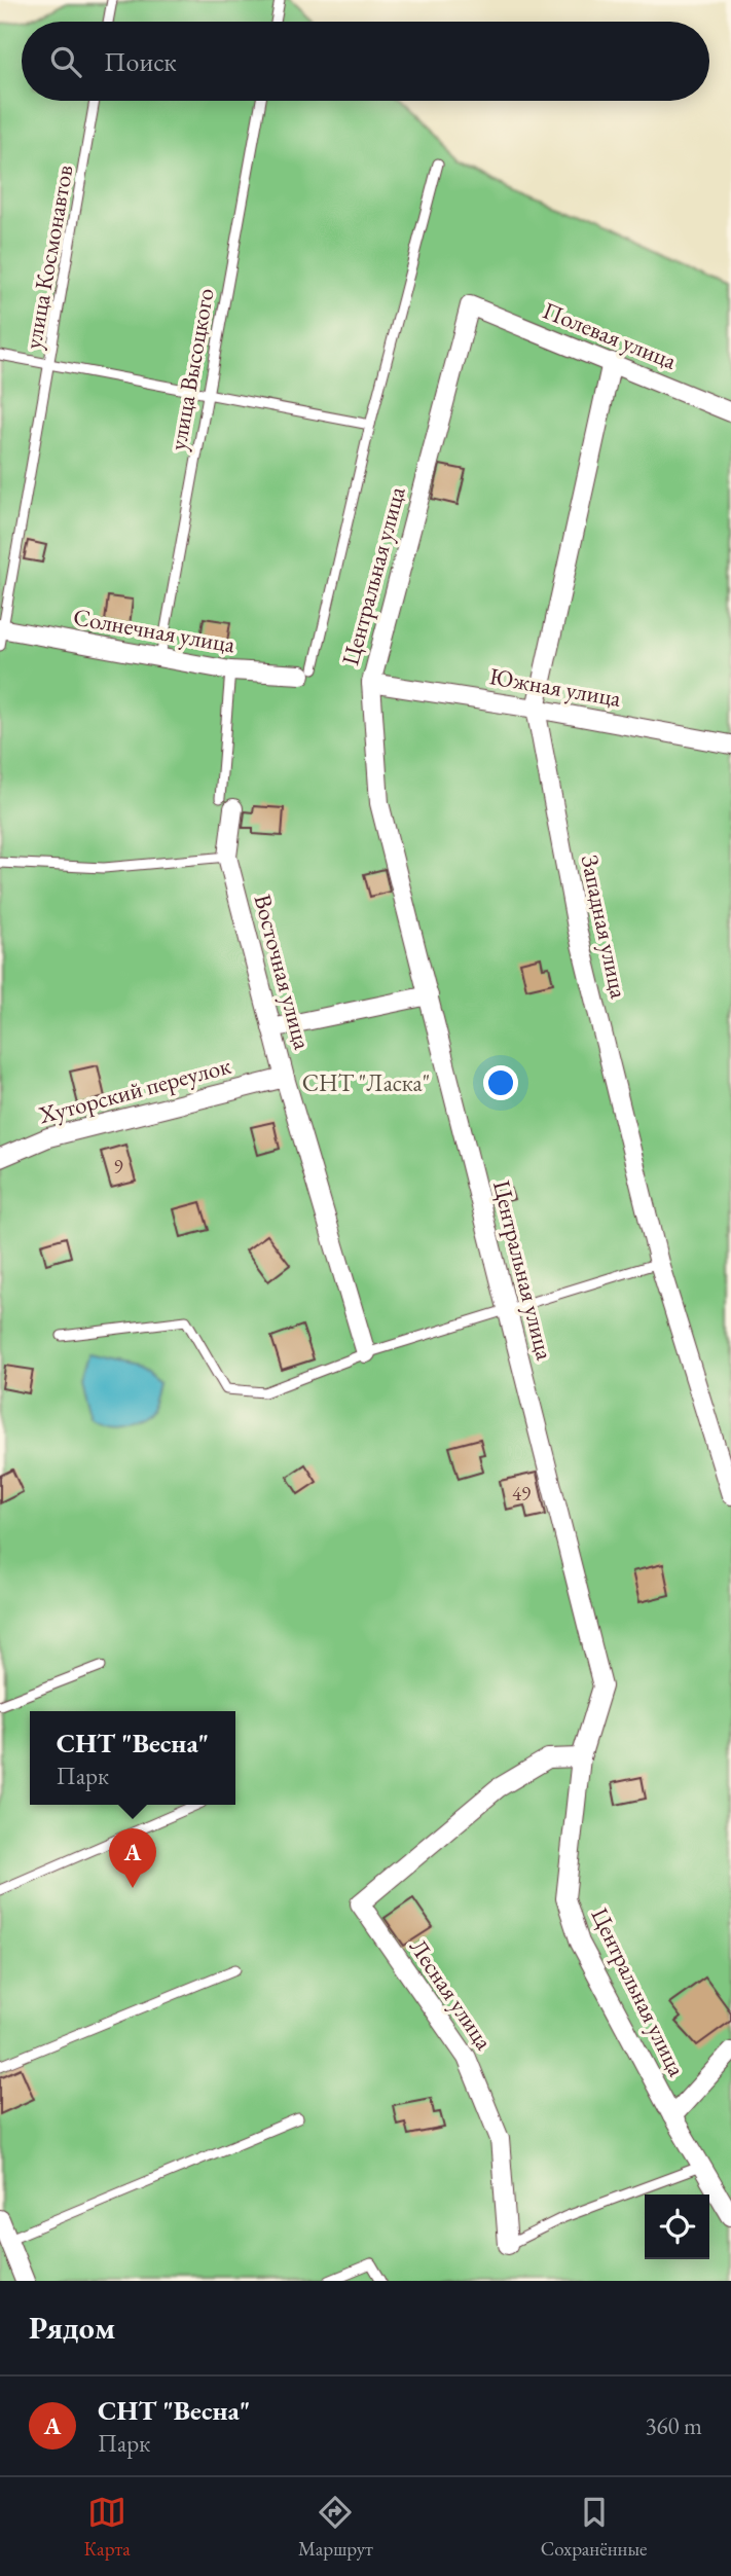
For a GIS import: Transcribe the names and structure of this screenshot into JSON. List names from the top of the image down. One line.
{"streets":{"street":["Полевая улица","Центральная улица","Солнечная улица","Южная улица","Западная улица","Восточная улица","Хуторский переулок","Лесная улица"],"lane":["улица Космонавтов","улица Высоцкого"]},"crossings":[["улица Космонавтов","Солнечная улица"],["Полевая улица","Центральная улица"],["Полевая улица","Западная улица"],["улица Высоцкого","Солнечная улица"],["Центральная улица","Южная улица"],["Центральная улица","Лесная улица"],["Южная улица","Западная улица"],["Восточная улица","Хуторский переулок"]],"parks":["СНТ \"Ласка\""],"house_numbers":["9","49"],"page":{"search":"Поиск","popup":["СНТ \"Весна\"","Парк"],"pins":"A","heading":"Рядом","list":[{"mark":"A","name":"СНТ \"Весна\"","note":"Парк","value":"360 m"}],"nav":["Карта","Маршрут","Сохранённые"]}}
